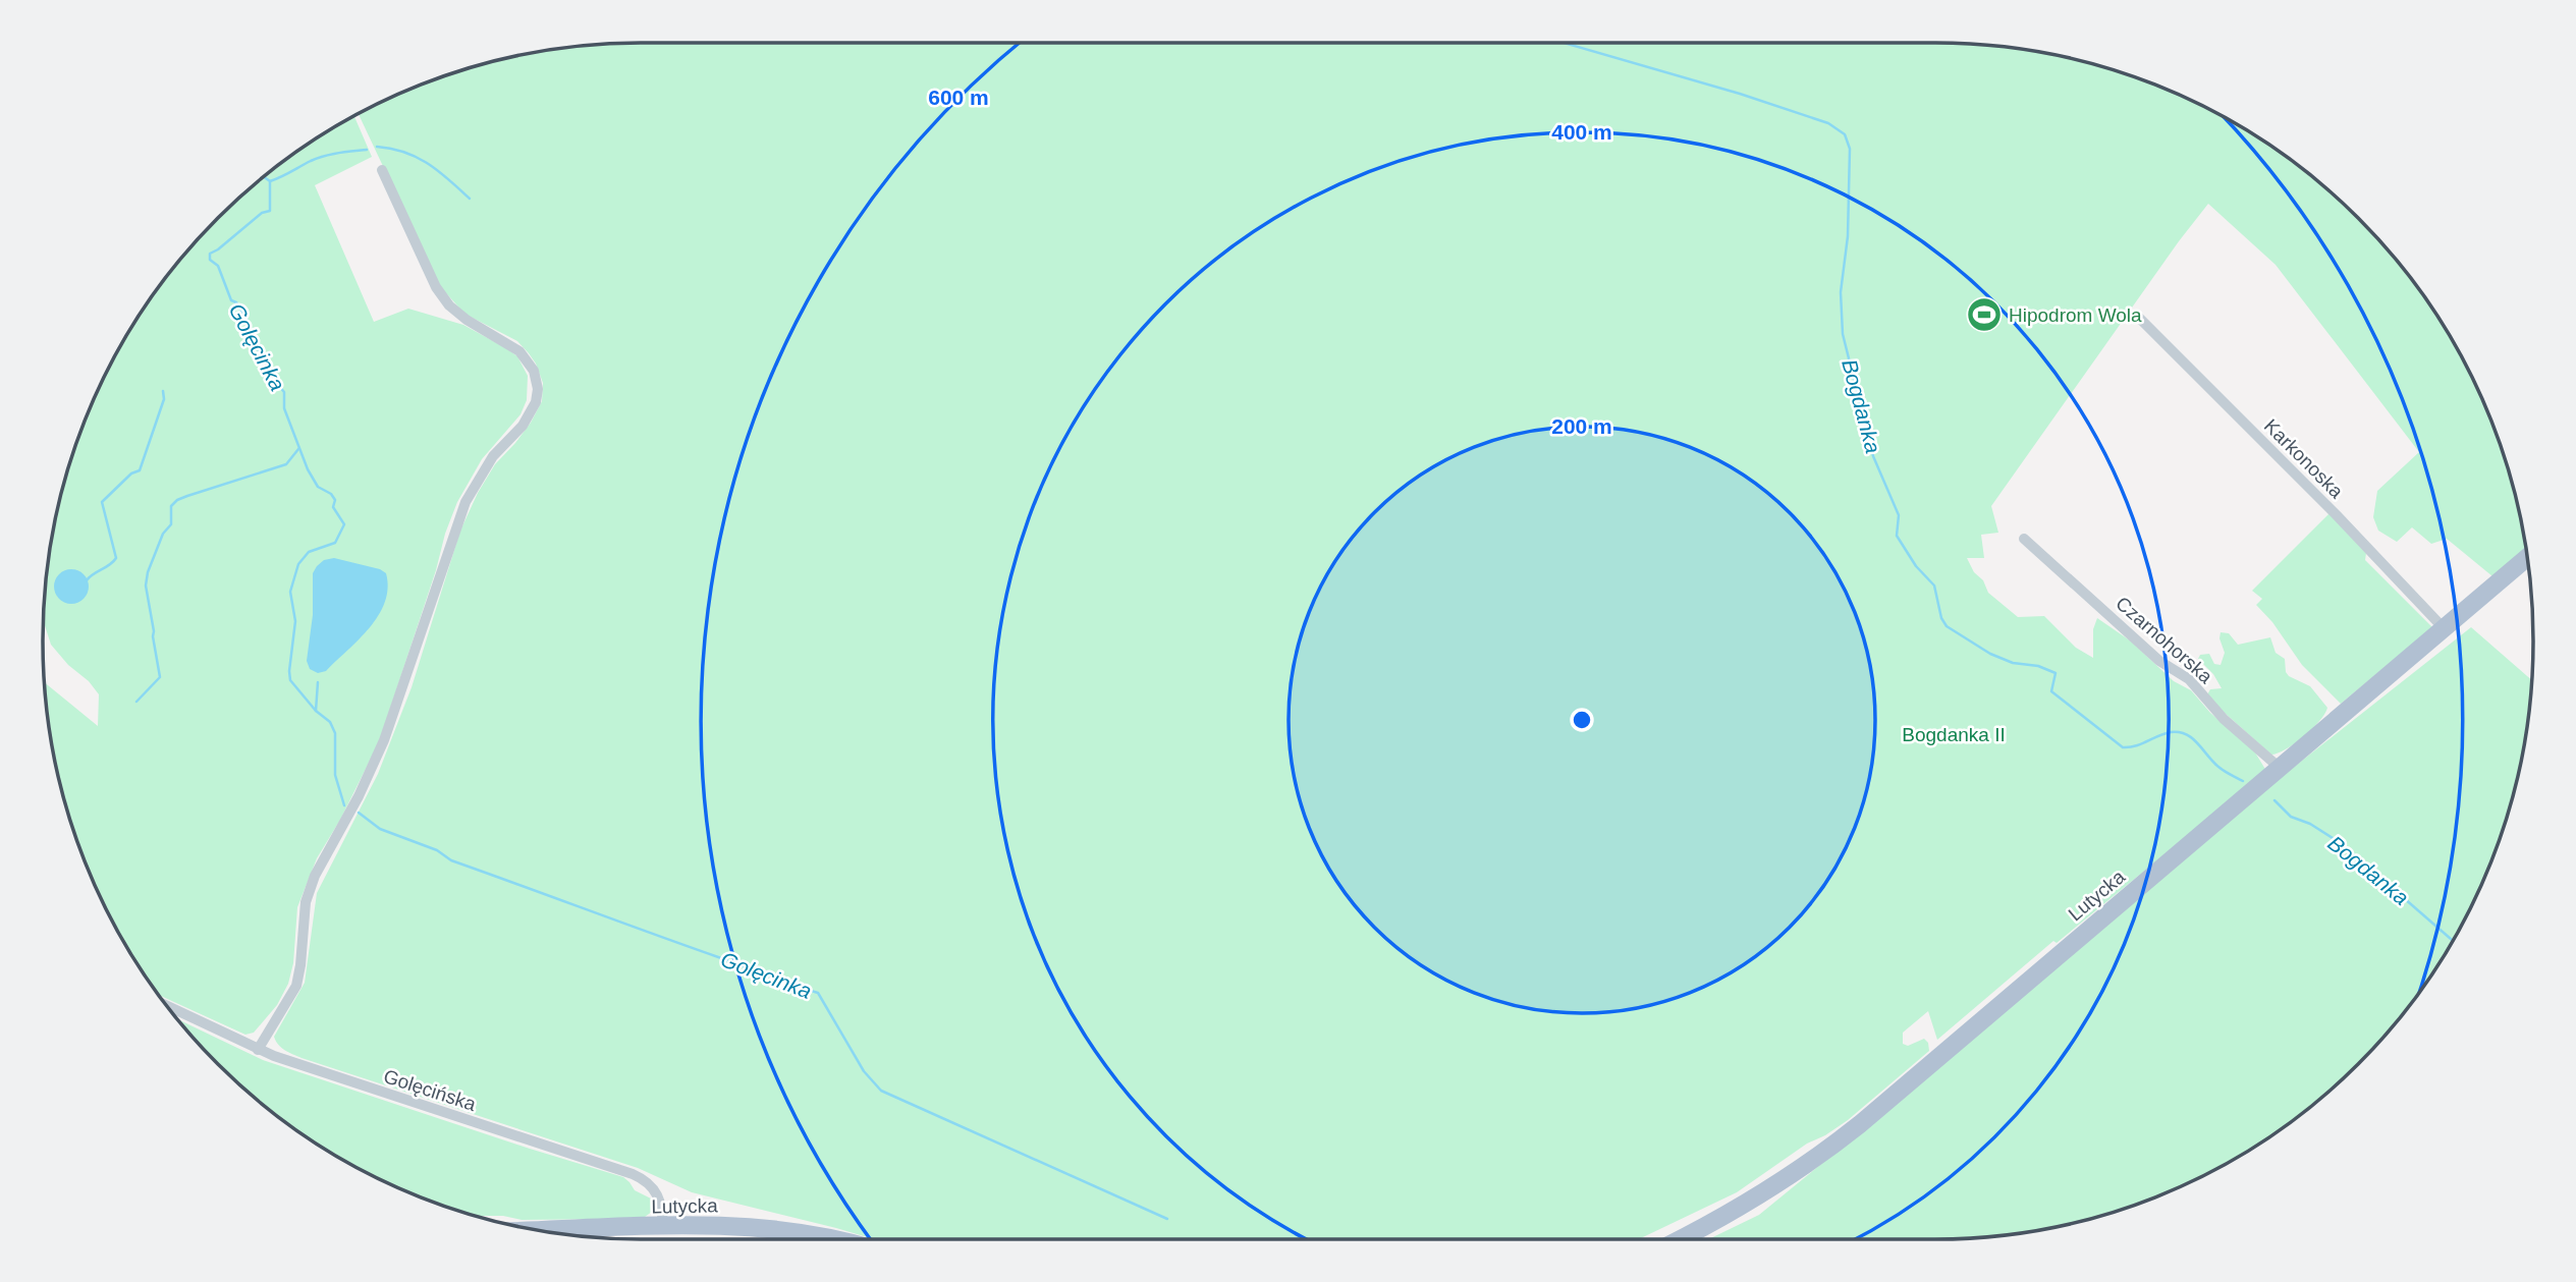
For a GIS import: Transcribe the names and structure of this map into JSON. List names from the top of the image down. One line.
{"streets":{"main road":["Lutycka"],"street":["Karkonoska","Czarnohorska","Golęcińska"]},"crossings":[["Karkonoska","Lutycka"],["Czarnohorska","Lutycka"],["Lutycka","Golęcińska"]],"water":["Golęcinka","Bogdanka"],"parks":["Bogdanka II"],"places":{"sports":["Hipodrom Wola"]},"rings":["600 m","400 m","200 m"]}
